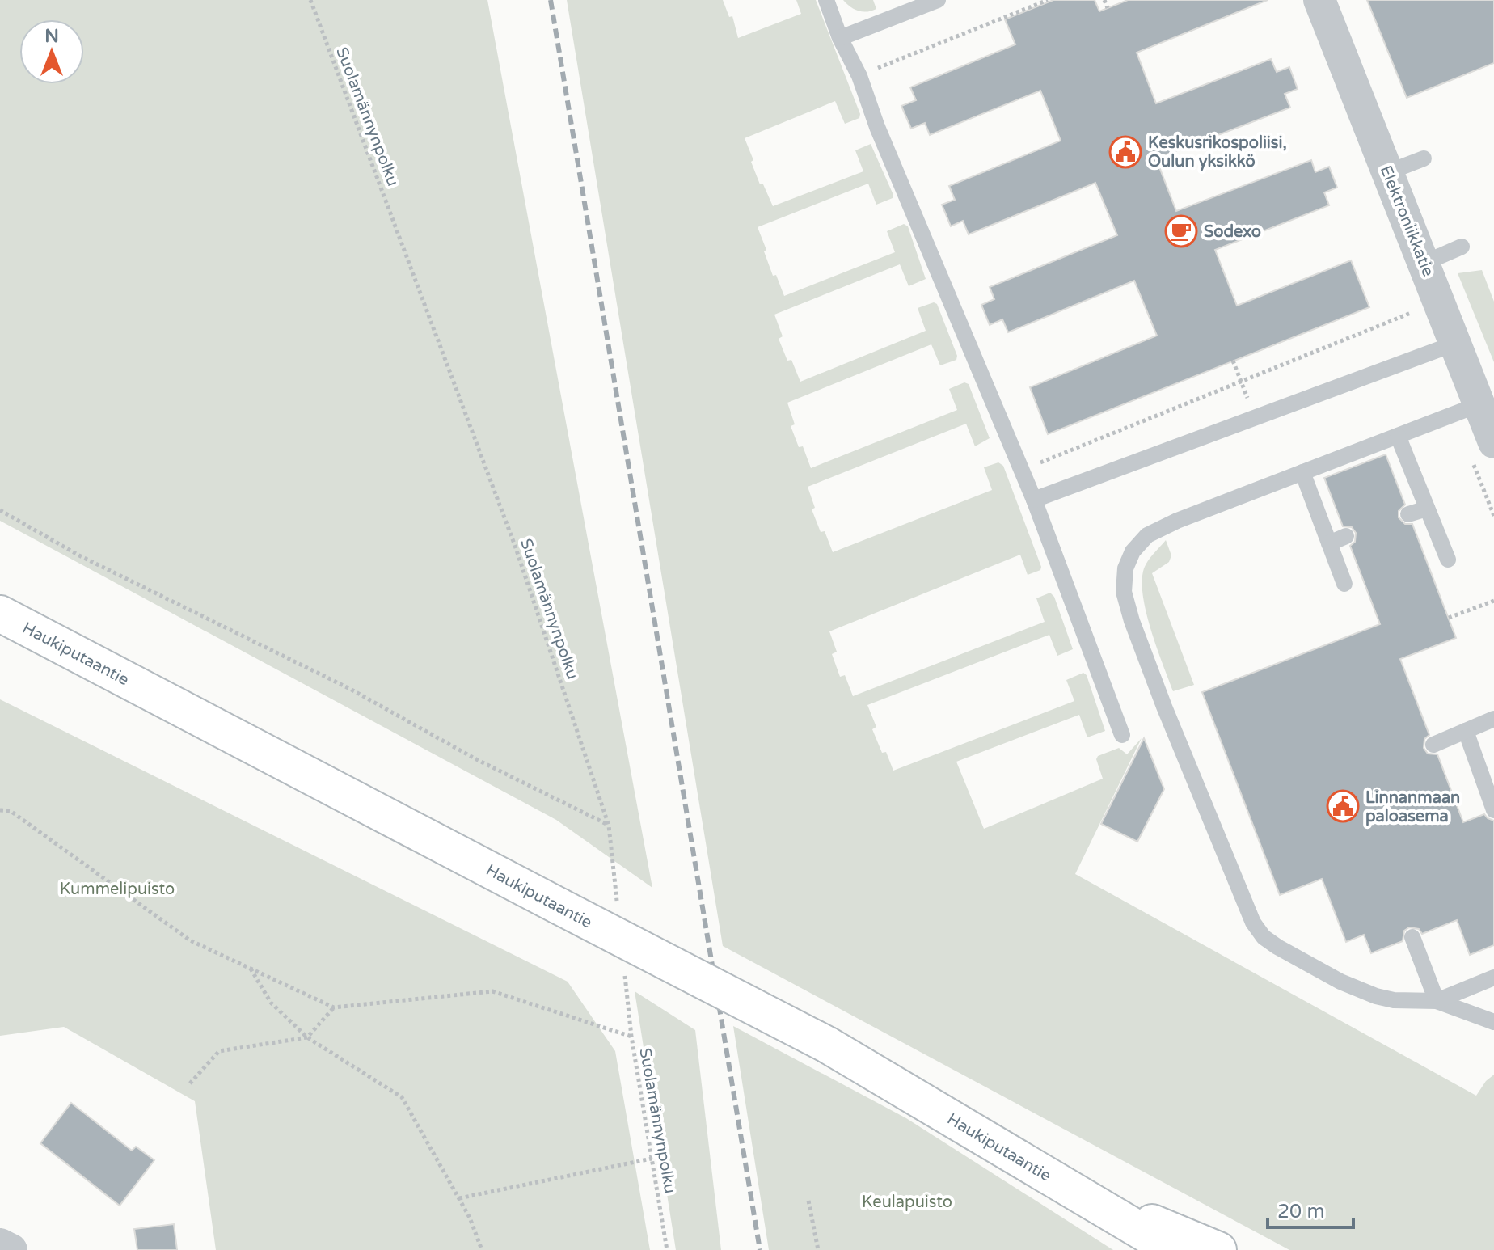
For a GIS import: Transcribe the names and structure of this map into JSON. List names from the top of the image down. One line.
{"streets":{"main road":["Haukiputaantie"],"street":["Elektroniikkatie"],"path":["Suolamännynpolku"]},"parks":["Kummelipuisto","Keulapuisto"],"places":{"public building":["Keskusrikospoliisi, Oulun yksikkö","Linnanmaan paloasema"],"cafe":["Sodexo"]},"scale_bar":"20 m","north":"top"}
